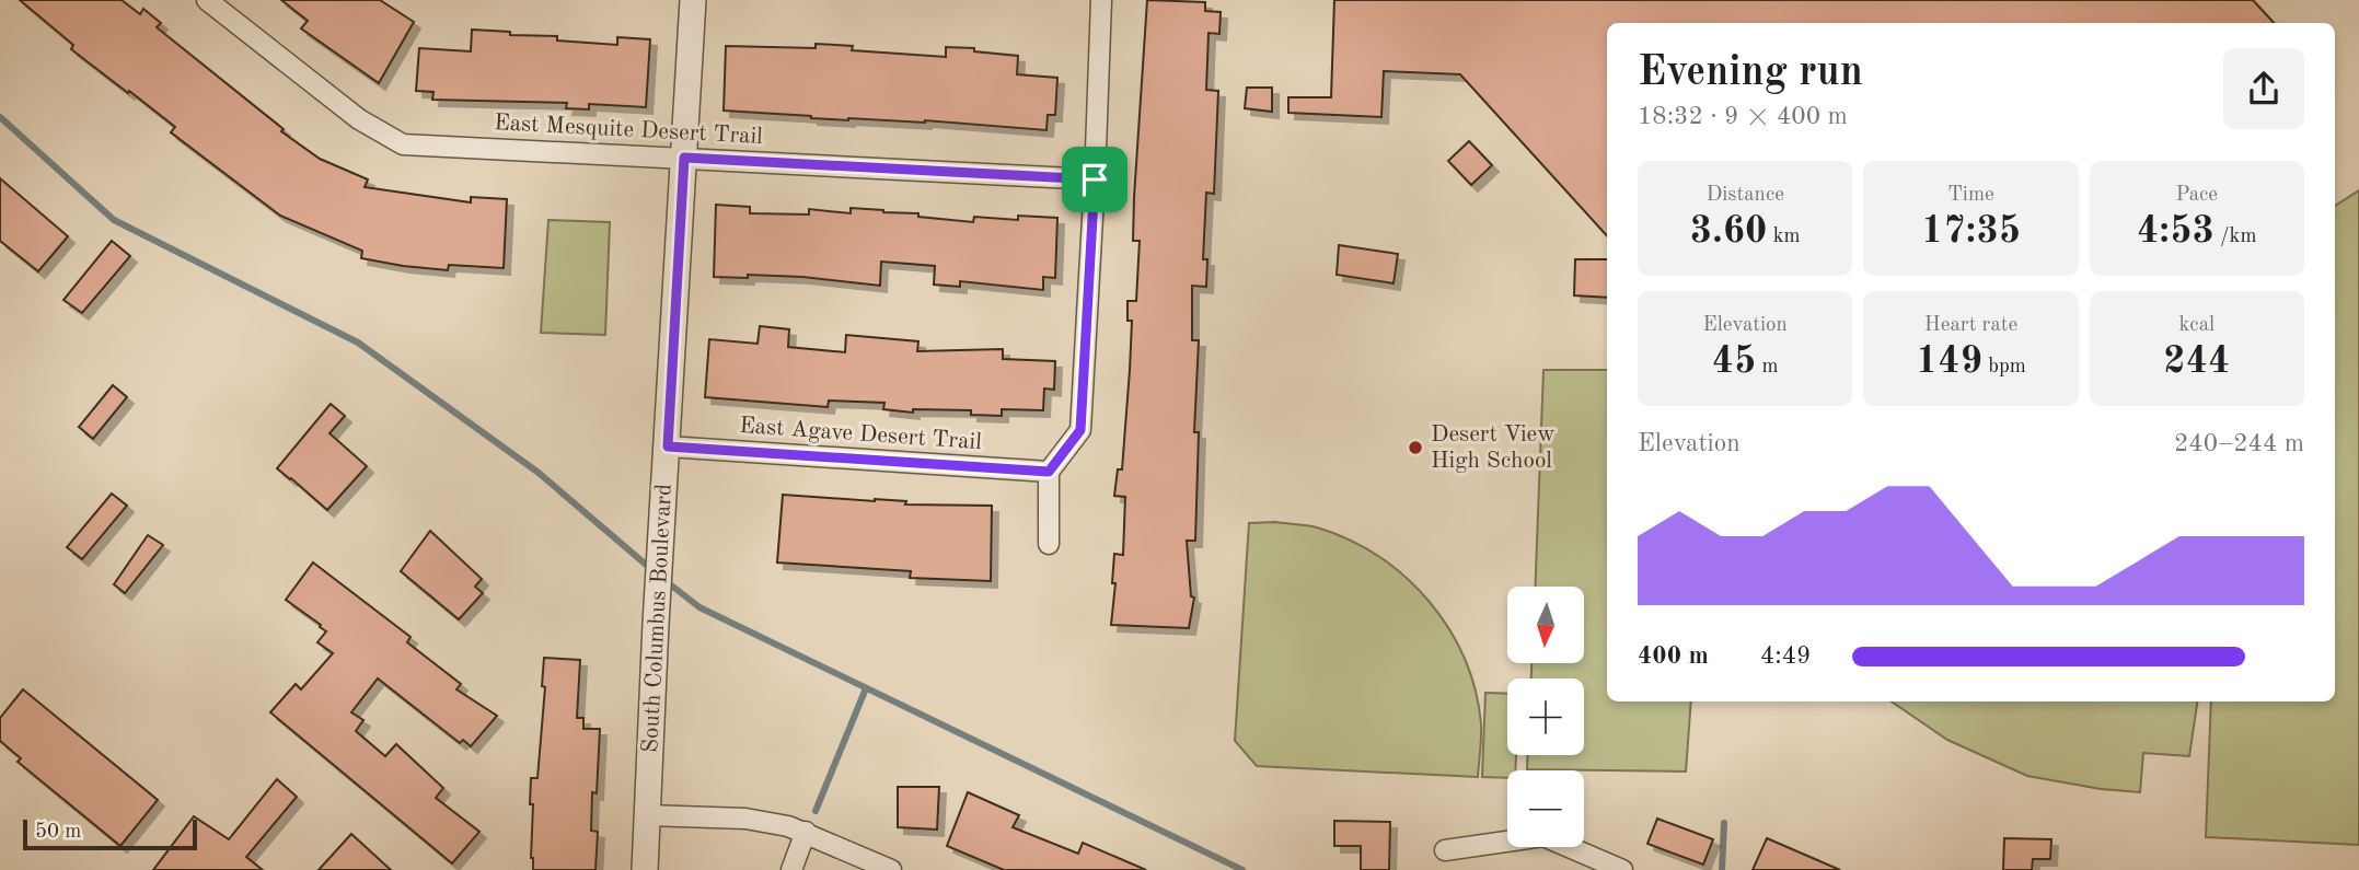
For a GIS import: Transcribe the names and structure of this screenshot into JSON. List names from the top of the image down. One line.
{"streets":{"street":["East Mesquite Desert Trail","East Agave Desert Trail","South Columbus Boulevard"]},"crossings":[["East Mesquite Desert Trail","South Columbus Boulevard"],["East Agave Desert Trail","South Columbus Boulevard"]],"places":["Desert View High School"],"scale_bar":"50 m","north":"bottom","page":{"heading":["Evening run","18:32 · 9 × 400 m"],"stats":[["Distance","3.60 km"],["Time","17:35"],["Pace","4:53 /km"],["Elevation","45 m"],["Heart rate","149 bpm"],["kcal","244"]],"chart":["Elevation","240–244 m"],"map_buttons":["+","−"],"list":[{"name":"400 m","note":"4:49"}],"scale":"50 m"}}
